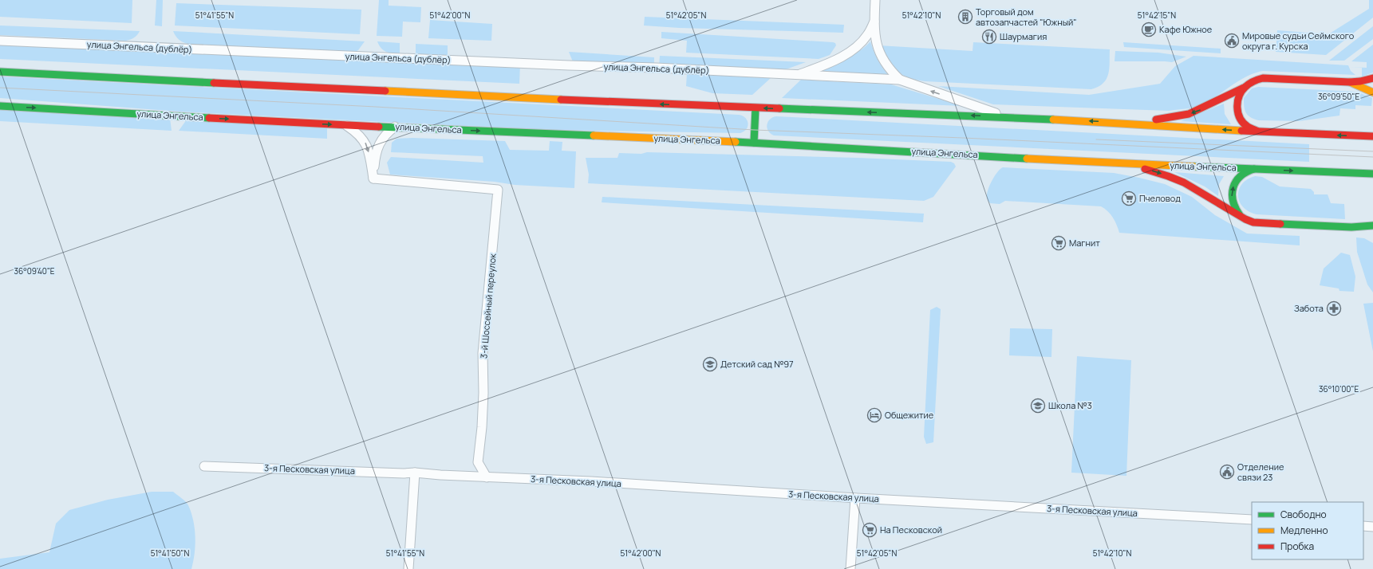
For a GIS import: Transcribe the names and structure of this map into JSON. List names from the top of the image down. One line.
{"streets":{"main road":["улица Энгельса"],"street":["улица Энгельса (дублёр)","3-й Шоссейный переулок","3-я Песковская улица"]},"crossings":[["3-й Шоссейный переулок","3-я Песковская улица"]],"places":{"building":["Торговый дом автозапчастей \"Южный\""],"cafe":["Кафе Южное"],"restaurant":["Шаурмагия"],"public building":["Мировые судьи Сеймского округа г. Курска","Отделение связи 23"],"supermarket":["Пчеловод","Магнит","На Песковской"],"pharmacy":["Забота"],"school or university":["Детский сад №97","Школа №3"],"hotel":["Общежитие"]},"legend":["Свободно","Медленно","Пробка"],"coordinates":["51°41'55\"N","51°42'00\"N","51°42'05\"N","51°42'10\"N","51°42'15\"N","36°09'50\"E","36°09'40\"E","36°10'00\"E","51°41'50\"N"]}
